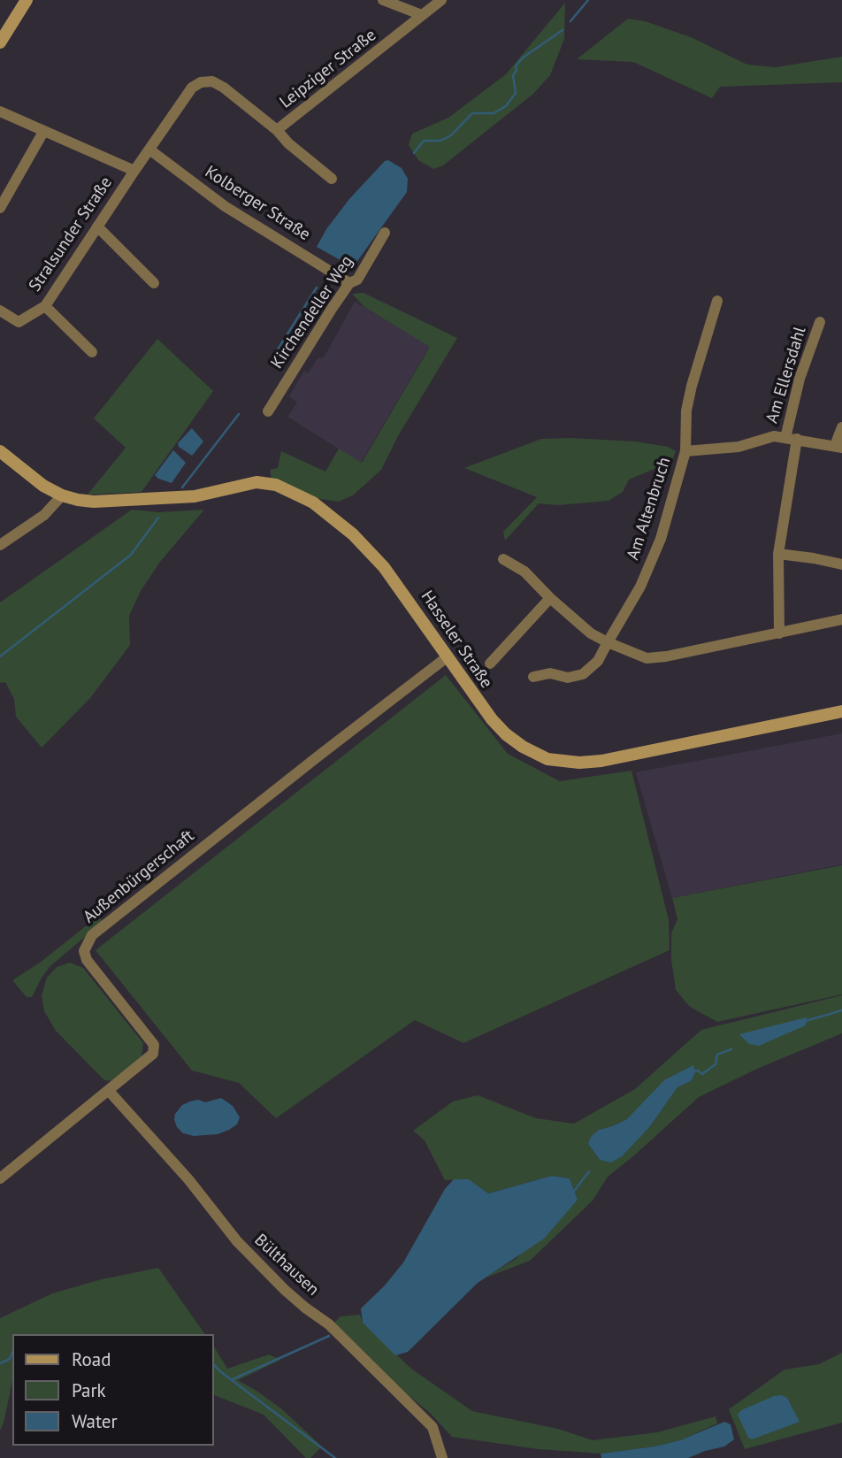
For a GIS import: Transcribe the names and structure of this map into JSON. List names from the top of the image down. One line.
{"streets":{"main road":["Hasseler Straße"],"street":["Leipziger Straße","Kolberger Straße","Stralsunder Straße","Kirchendeller Weg","Am Ellersdahl","Am Altenbruch","Außenbürgerschaft","Bülthausen"]},"crossings":[["Leipziger Straße","Kolberger Straße"],["Leipziger Straße","Stralsunder Straße"],["Kolberger Straße","Kirchendeller Weg"],["Hasseler Straße","Außenbürgerschaft"],["Außenbürgerschaft","Bülthausen"]],"legend":["Road","Park","Water"]}
